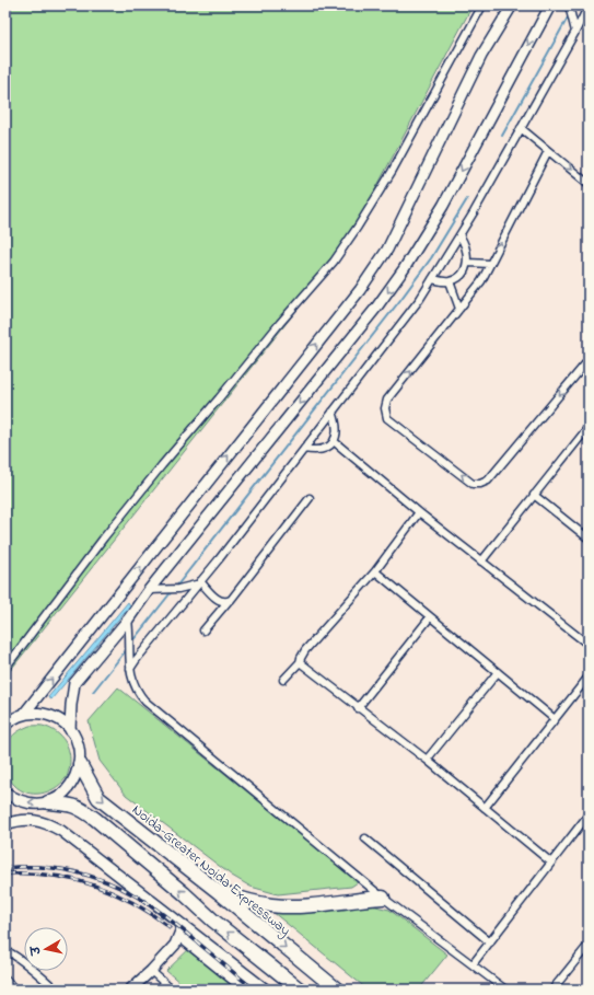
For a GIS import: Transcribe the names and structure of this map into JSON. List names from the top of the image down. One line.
{"streets":{"highway":["Noida-Greater Noida Expressway"]},"north":"left"}
